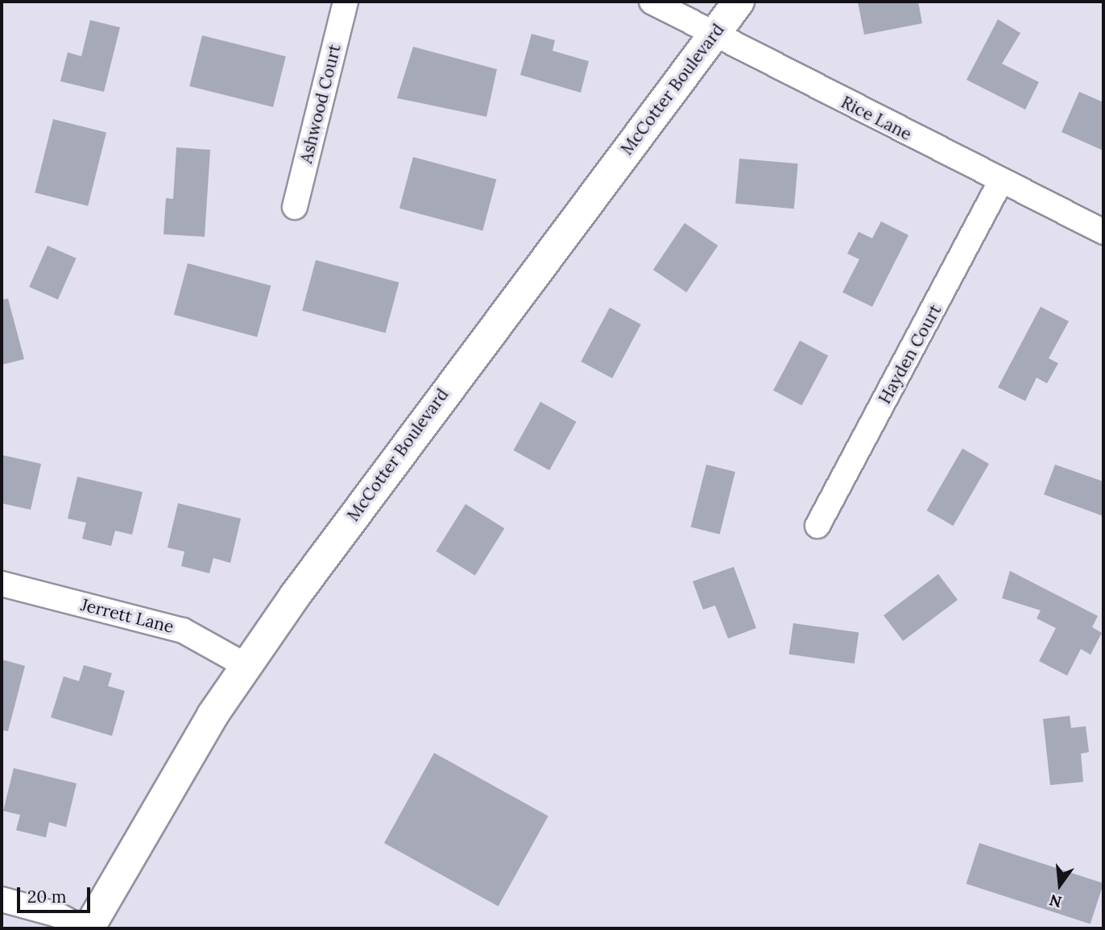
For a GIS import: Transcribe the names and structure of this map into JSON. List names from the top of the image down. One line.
{"streets":{"street":["McCotter Boulevard","Ashwood Court","Rice Lane","Hayden Court","Jerrett Lane"]},"crossings":[["McCotter Boulevard","Rice Lane"],["McCotter Boulevard","Jerrett Lane"],["Rice Lane","Hayden Court"]],"scale_bar":"20 m","north":"bottom"}
